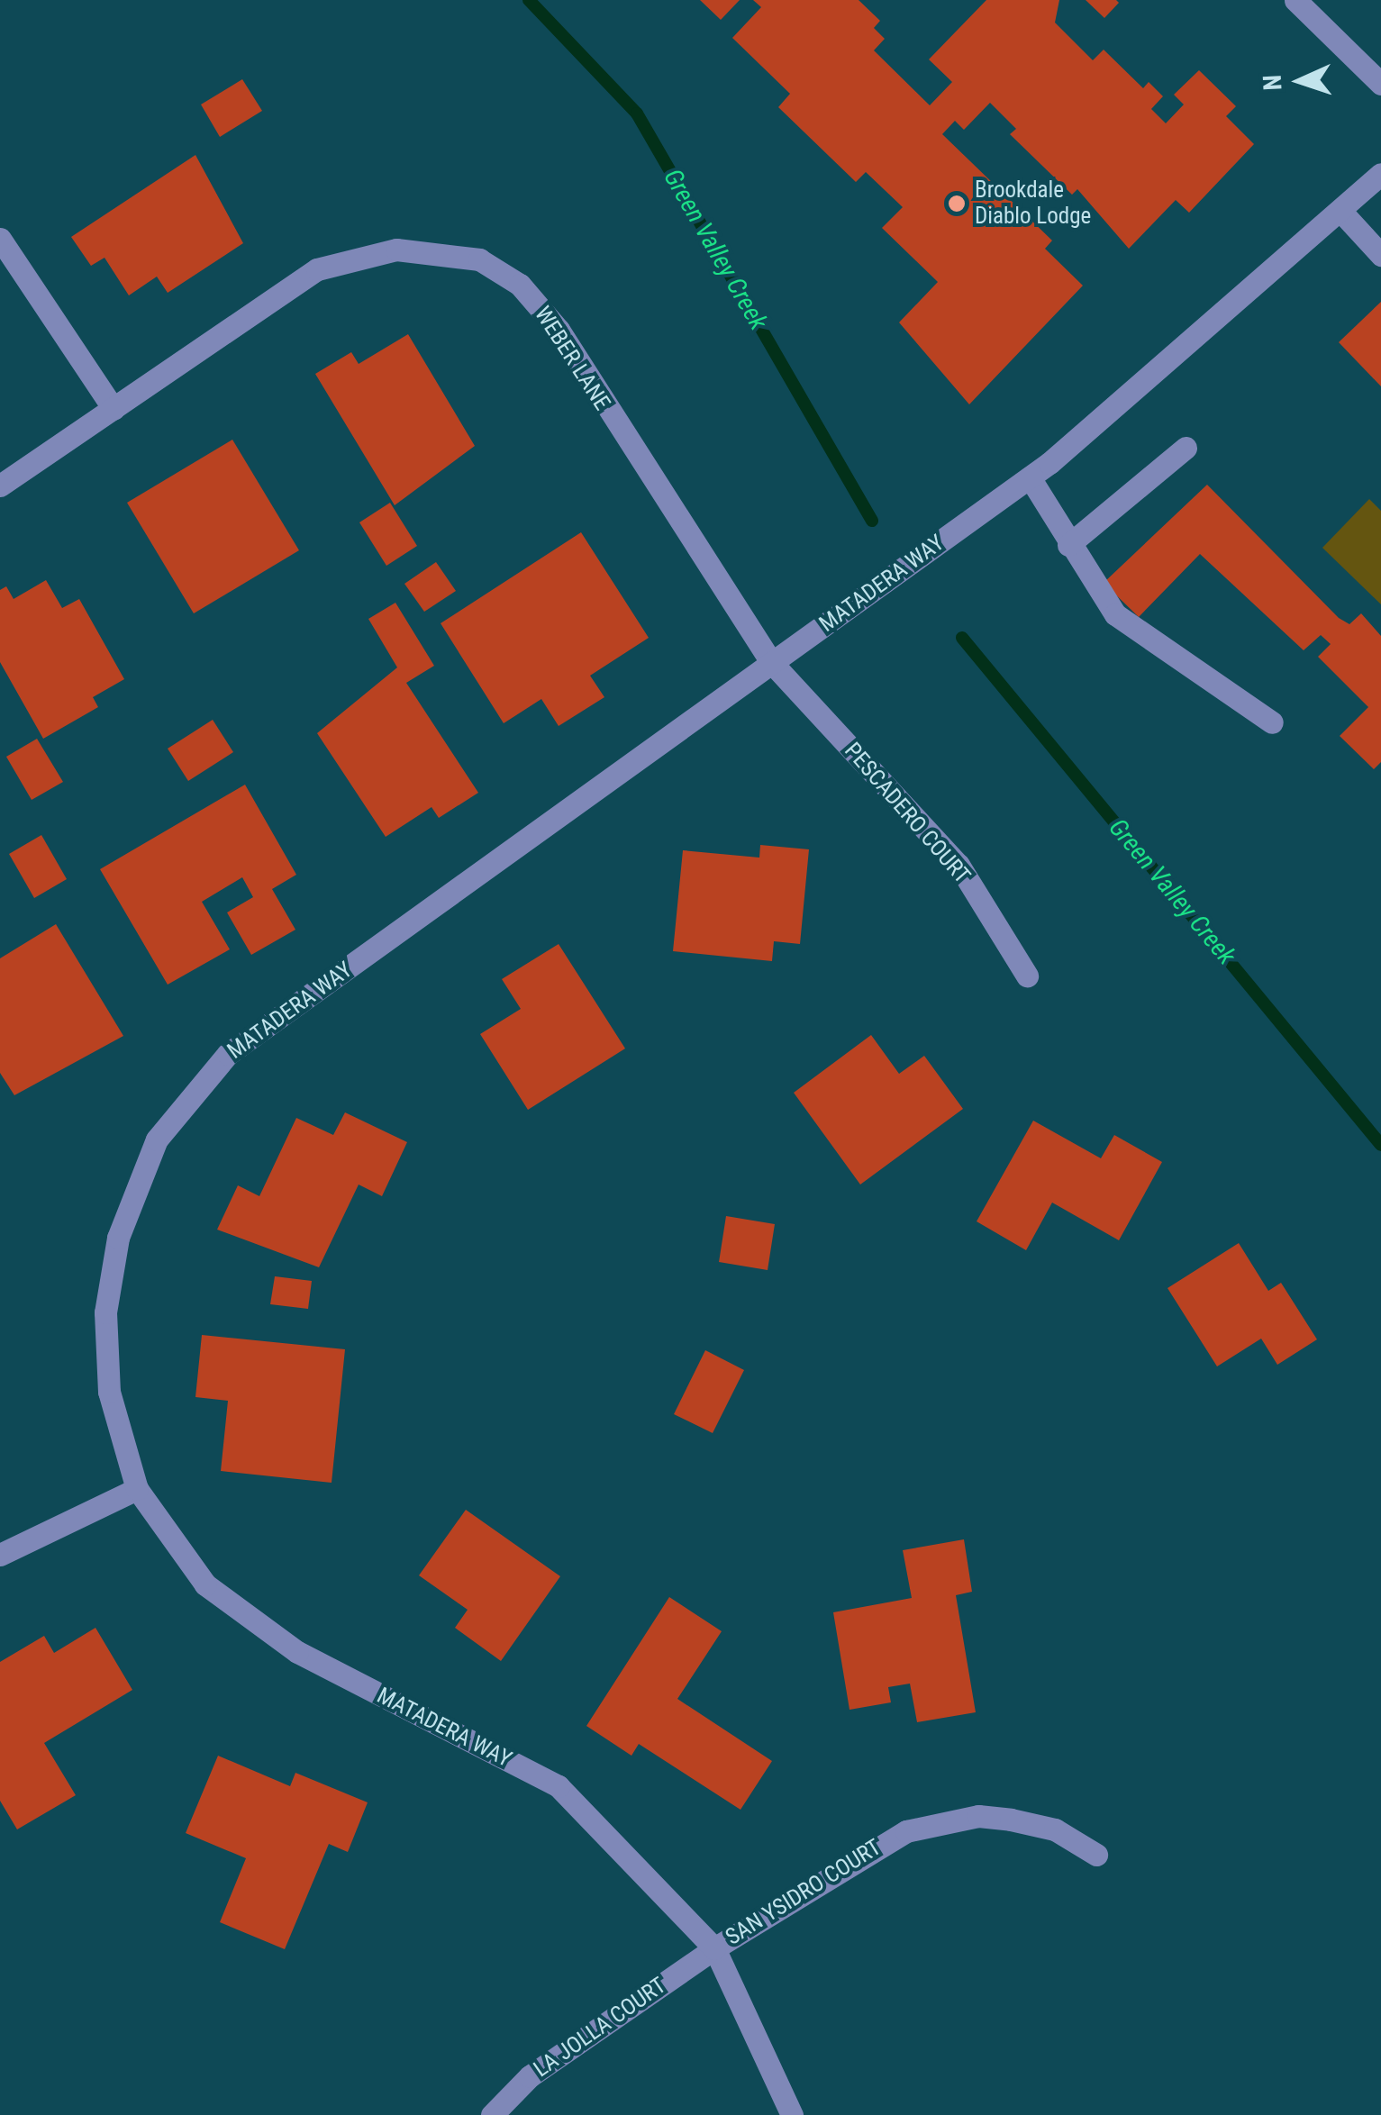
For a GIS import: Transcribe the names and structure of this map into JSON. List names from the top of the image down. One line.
{"streets":{"street":["WEBER LANE","MATADERA WAY","PESCADERO COURT","SAN YSIDRO COURT","LA JOLLA COURT"]},"crossings":[["WEBER LANE","MATADERA WAY"],["WEBER LANE","PESCADERO COURT"],["MATADERA WAY","PESCADERO COURT"],["MATADERA WAY","SAN YSIDRO COURT"],["MATADERA WAY","LA JOLLA COURT"],["SAN YSIDRO COURT","LA JOLLA COURT"]],"water":["Green Valley Creek"],"places":["Brookdale Diablo Lodge"],"north":"left"}
